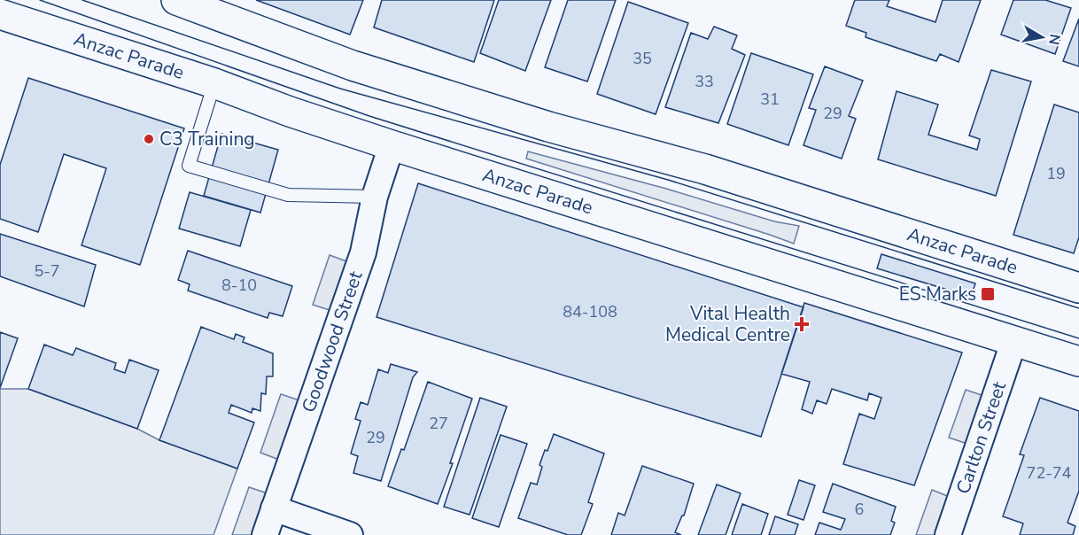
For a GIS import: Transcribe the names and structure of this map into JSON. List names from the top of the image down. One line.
{"streets":{"main road":["Anzac Parade"],"street":["Goodwood Street","Carlton Street"]},"crossings":[["Anzac Parade","Goodwood Street"],["Anzac Parade","Carlton Street"]],"places":{"other":["C3 Training"],"transit":["ES Marks"],"health":["Vital Health Medical Centre"]},"house_numbers":["35","33","31","29","19","5-7","8-10","84-108","27","29","72-74","6"],"north":"right"}
